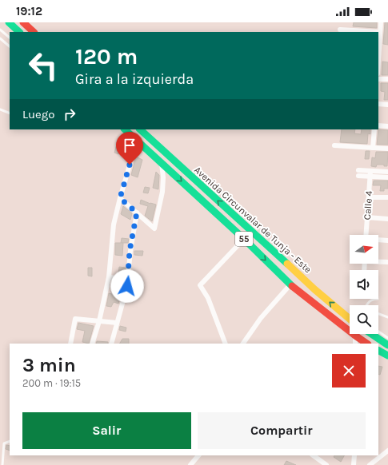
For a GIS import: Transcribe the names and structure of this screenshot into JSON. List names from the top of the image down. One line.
{"streets":{"highway":["Avenida Circunvalar de Tunja - Este","55"],"street":["Calle 4"]},"north":"right","page":{"status":"19:12","turn":["120 m","Gira a la izquierda"],"then":"Luego","heading":["3 min","200 m · 19:15"],"buttons":["Salir","Compartir"]}}
